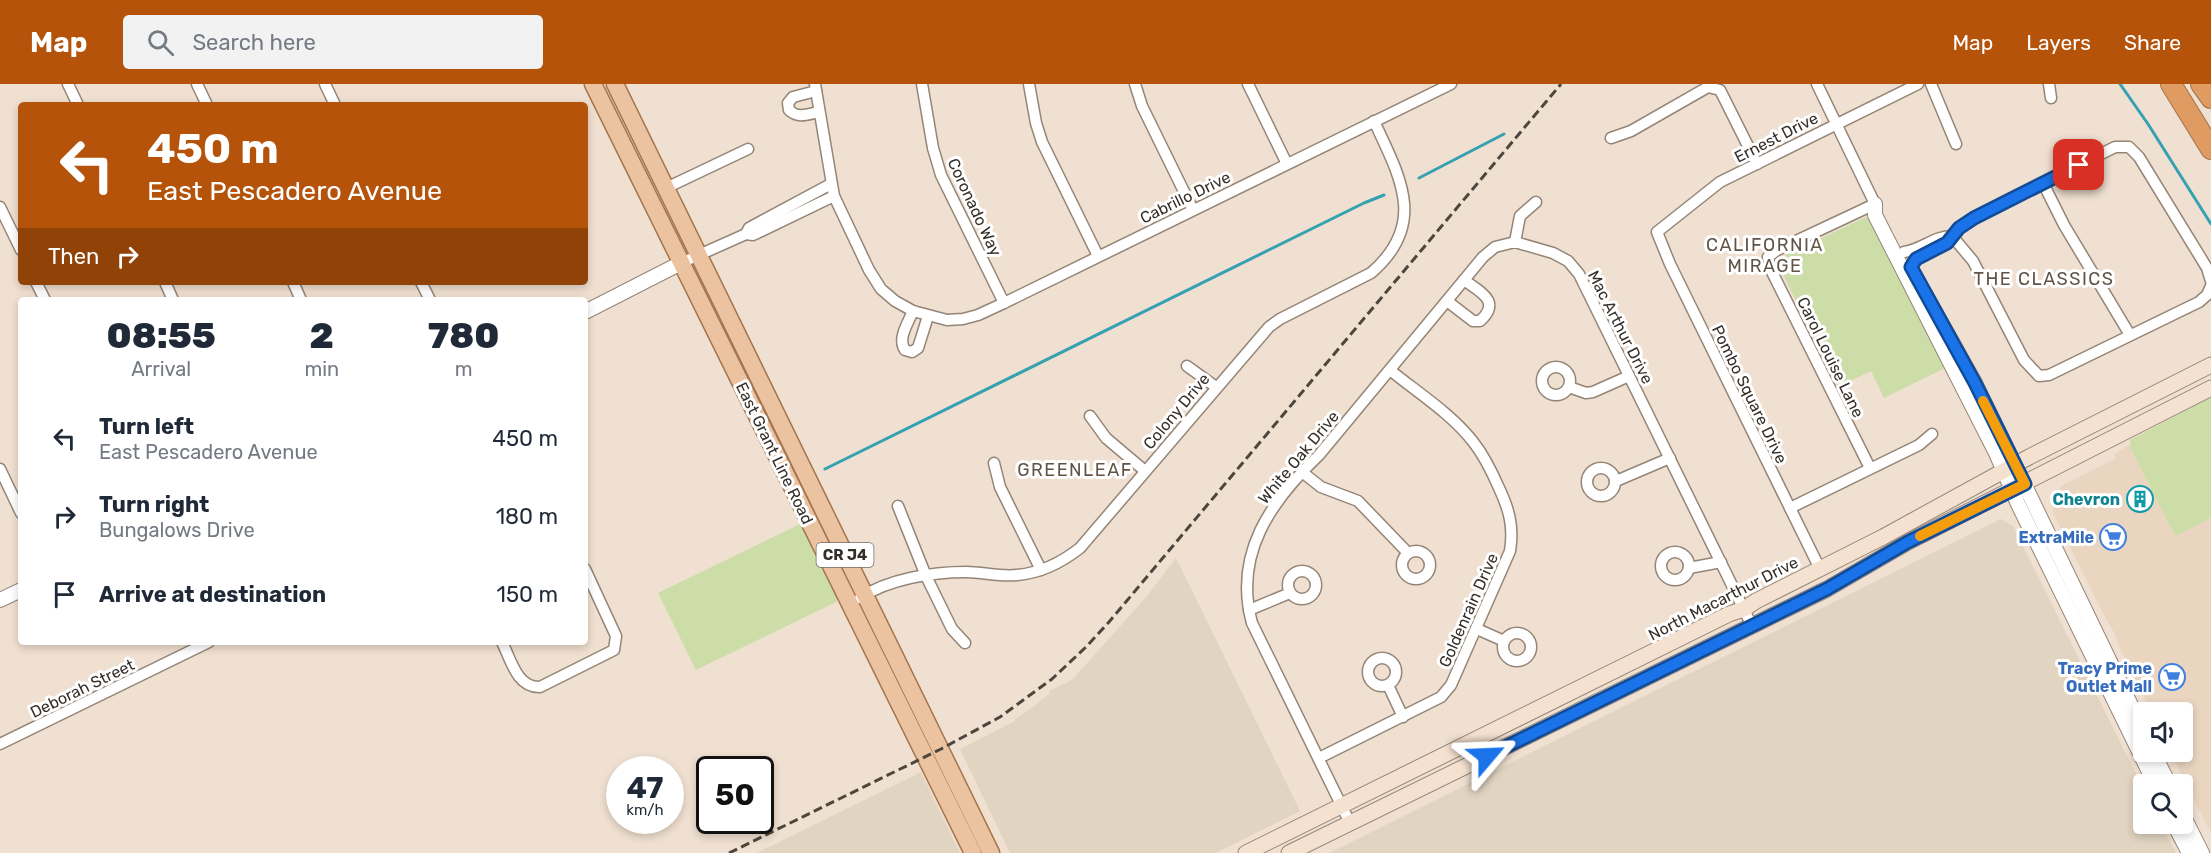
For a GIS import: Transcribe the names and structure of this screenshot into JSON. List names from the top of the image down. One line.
{"streets":{"main road":["East Grant Line Road","CR J4","North Macarthur Drive"],"street":["Ernest Drive","Cabrillo Drive","Coronado Way","Mac Arthur Drive","Carol Louise Lane","Pombo Square Drive","Colony Drive","White Oak Drive","Goldenrain Drive","Deborah Street"]},"crossings":[["Ernest Drive","Pombo Square Drive"],["Cabrillo Drive","Coronado Way"],["Cabrillo Drive","Colony Drive"],["Mac Arthur Drive","White Oak Drive"],["Mac Arthur Drive","North Macarthur Drive"],["Pombo Square Drive","North Macarthur Drive"],["Colony Drive","East Grant Line Road"],["White Oak Drive","North Macarthur Drive"],["White Oak Drive","Goldenrain Drive"]],"districts":["CALIFORNIA MIRAGE","THE CLASSICS","GREENLEAF"],"places":{"building":["Chevron"],"supermarket":["ExtraMile","Tracy Prime Outlet Mall"]},"page":{"header":"Map","search":"Search here","nav":["Map","Layers","Share"],"turn":["450 m","East Pescadero Avenue"],"then":"Then","eta":["08:55","Arrival","2","min","780","m"],"list":[{"name":"Turn left","note":"East Pescadero Avenue","value":"450 m"},{"name":"Turn right","note":"Bungalows Drive","value":"180 m"},{"name":"Arrive at destination","value":"150 m"}],"speed":"47 km/h","limit":"50"}}
